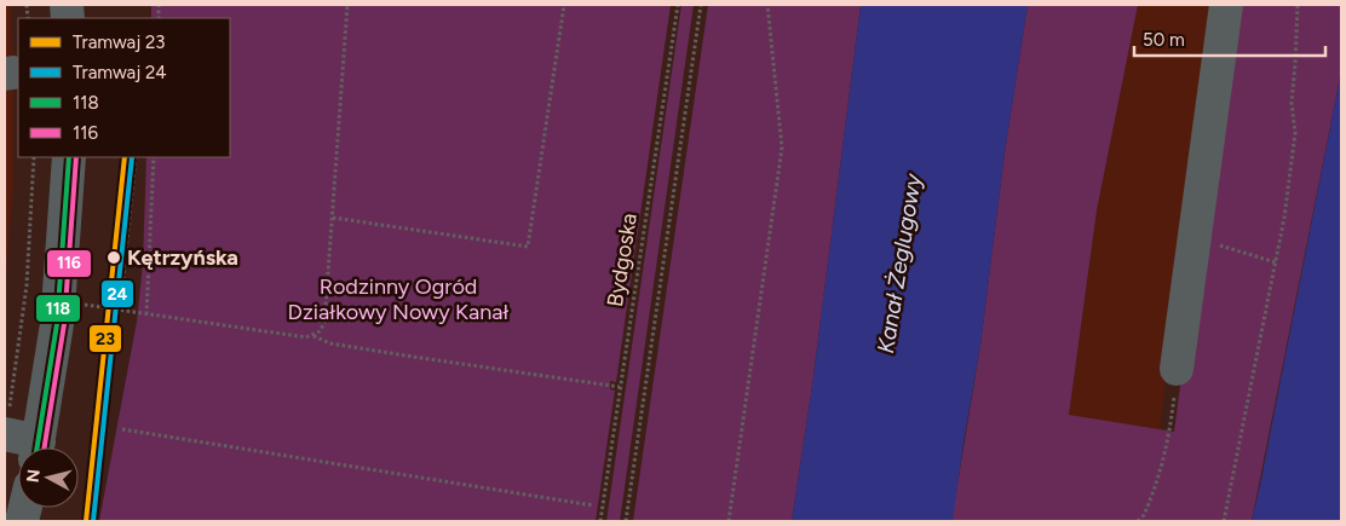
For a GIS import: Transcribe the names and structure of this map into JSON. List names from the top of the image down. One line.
{"streets":{"path":["Bydgoska"]},"water":["Kanał Żeglugowy"],"parks":["Rodzinny Ogród Działkowy Nowy Kanał"],"places":["Kętrzyńska"],"lines":["tram line 23","tram line 24","transit line 118","transit line 116"],"legend":["Tramwaj 23","Tramwaj 24","118","116"],"scale_bar":"50 m","north":"left"}
